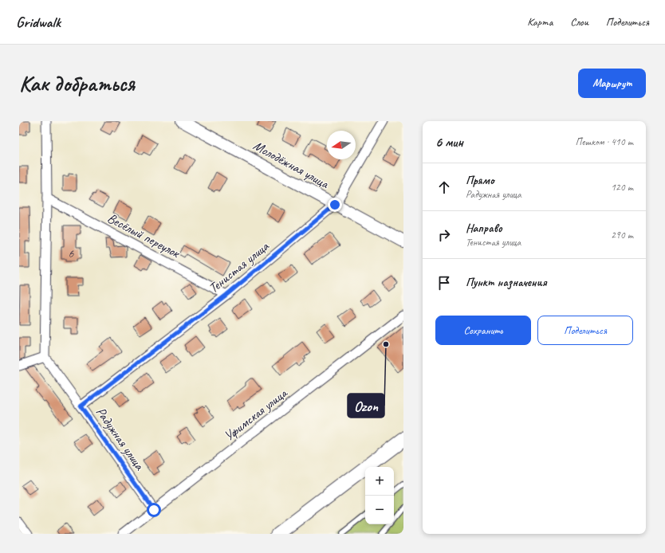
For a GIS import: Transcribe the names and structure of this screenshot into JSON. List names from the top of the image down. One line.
{"streets":{"street":["Молодёжная улица","Весёлый переулок","Тенистая улица","Уфимская улица","Радужная улица"]},"crossings":[["Молодёжная улица","Тенистая улица"],["Весёлый переулок","Тенистая улица"],["Тенистая улица","Радужная улица"],["Уфимская улица","Радужная улица"]],"places":["Ozon"],"house_numbers":["6"],"north":"left","page":{"header":"Gridwalk","nav":["Карта","Слои","Поделиться"],"buttons":["Маршрут",["Сохранить","Поделиться"]],"title":"Как добраться","heading":["6 мин","Пешком · 410 m"],"list":[["Прямо","Радужная улица","120 m"],["Направо","Тенистая улица","290 m"],"Пункт назначения"],"map_buttons":["+","−"]}}
